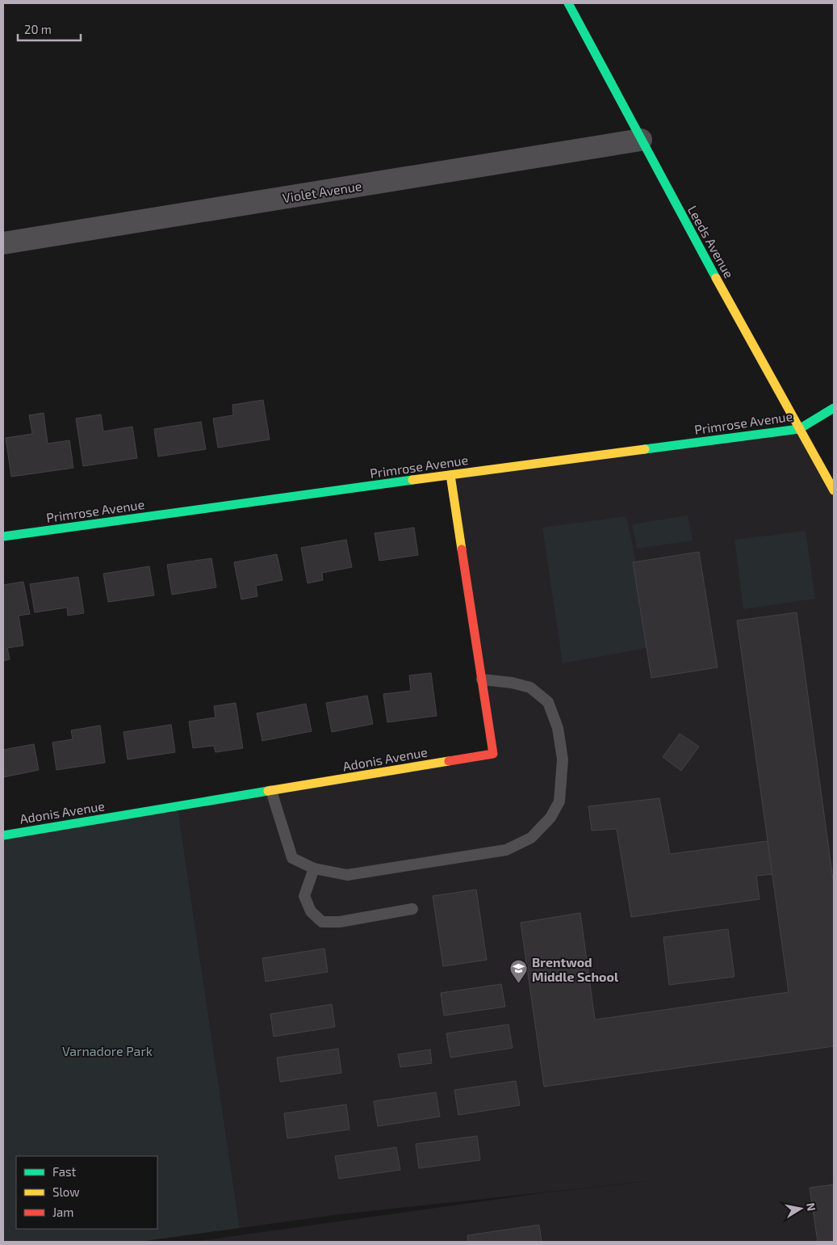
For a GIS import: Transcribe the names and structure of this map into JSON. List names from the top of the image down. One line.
{"streets":{"street":["Violet Avenue","Leeds Avenue","Primrose Avenue","Adonis Avenue"]},"crossings":[["Violet Avenue","Leeds Avenue"],["Leeds Avenue","Primrose Avenue"],["Primrose Avenue","Adonis Avenue"]],"parks":["Varnadore Park"],"places":{"school or university":["Brentwod Middle School"]},"legend":["Fast","Slow","Jam"],"scale_bar":"20 m","north":"right"}
